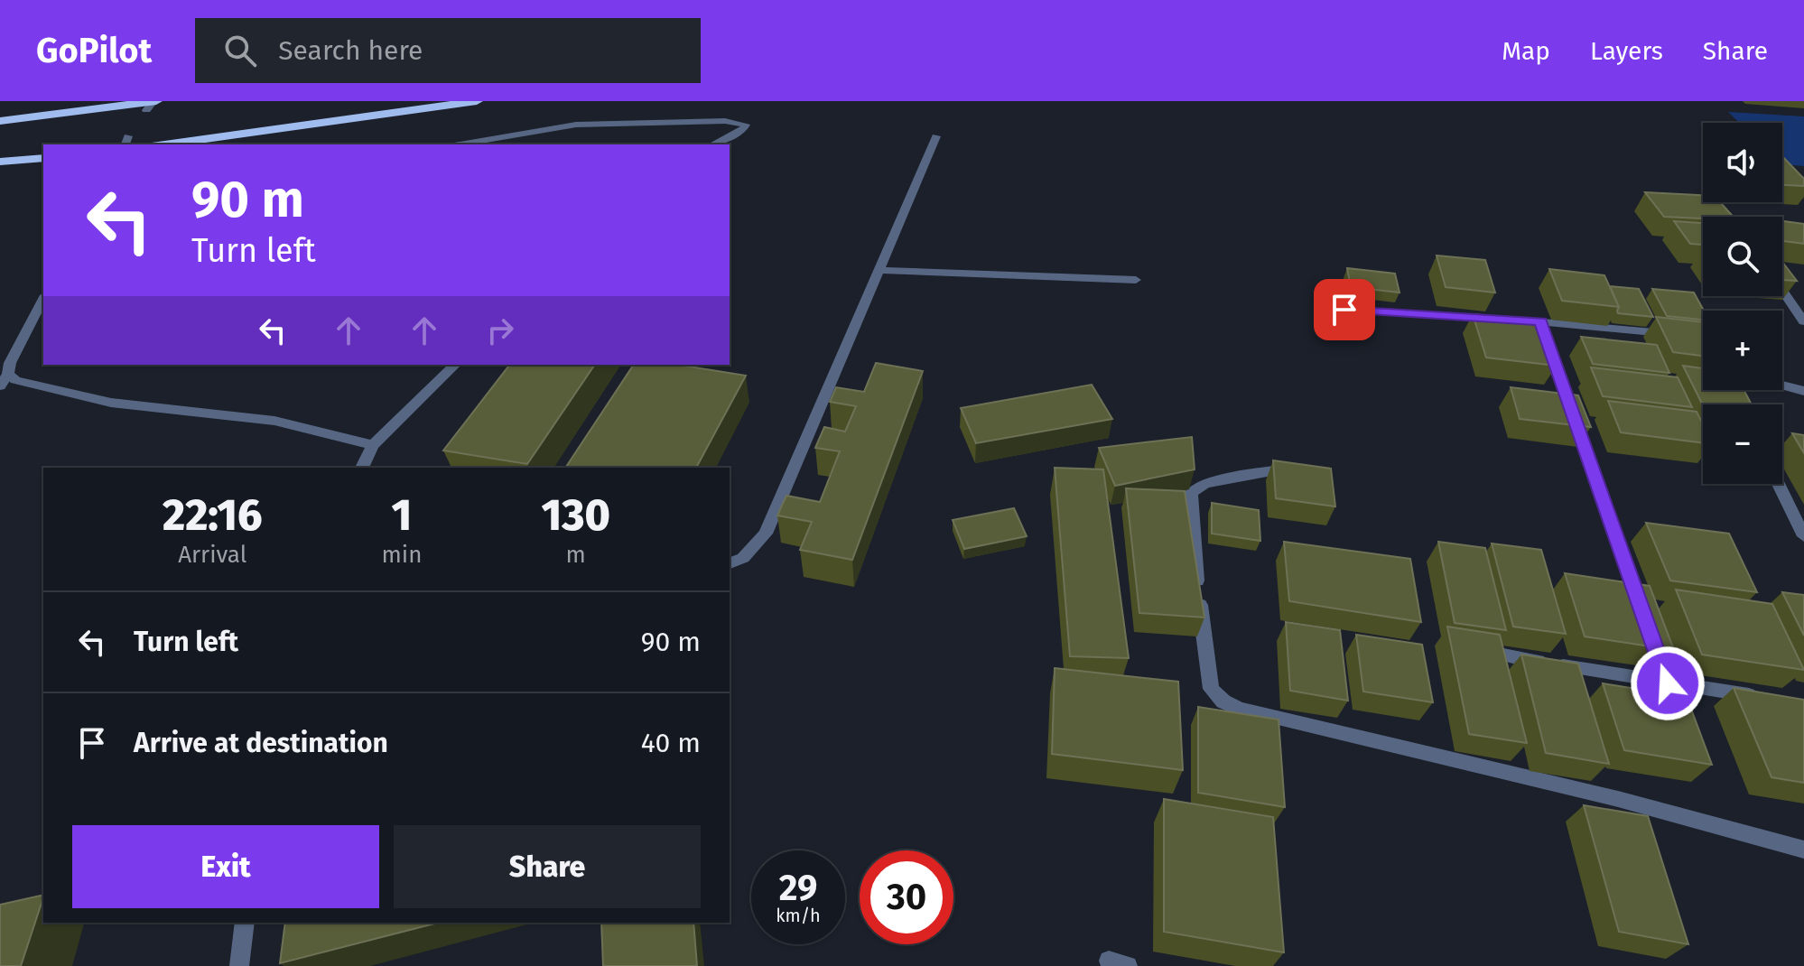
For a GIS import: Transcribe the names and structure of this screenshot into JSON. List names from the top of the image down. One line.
{"page":{"header":"GoPilot","search":"Search here","nav":["Map","Layers","Share"],"map_buttons":["+","−"],"turn":["90 m","Turn left"],"eta":["22:16","Arrival","1","min","130","m"],"list":[{"name":"Turn left","value":"90 m"},{"name":"Arrive at destination","value":"40 m"}],"buttons":["Exit","Share"],"speed":"29 km/h","limit":"30"}}
